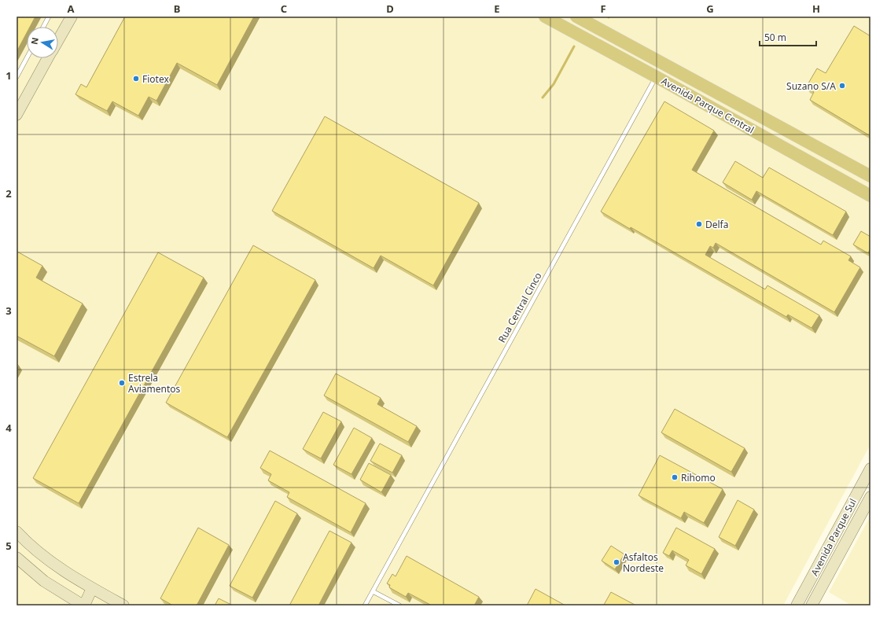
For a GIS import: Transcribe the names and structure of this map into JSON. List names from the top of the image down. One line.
{"streets":{"main road":["Avenida Parque Central"],"street":["Avenida Parque Sul"],"lane":["Rua Central Cinco"]},"crossings":[["Avenida Parque Central","Rua Central Cinco"]],"places":["Fiotex","Suzano S/A","Delfa","Estrela Aviamentos","Rihomo","Asfaltos Nordeste"],"scale_bar":"50 m","north":"left","grid":{"columns":["A","B","C","D","E","F","G","H"],"rows":["1","2","3","4","5"]}}
